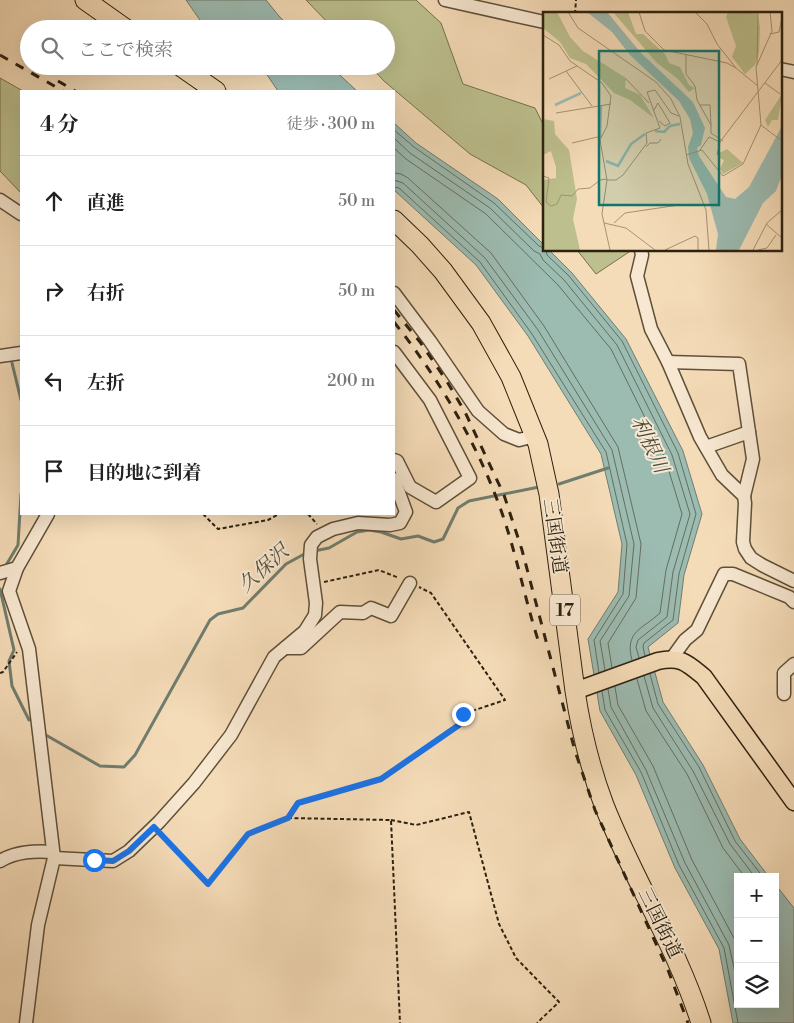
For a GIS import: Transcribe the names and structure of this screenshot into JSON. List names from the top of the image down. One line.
{"streets":{"highway":["三国街道","17"]},"water":["利根川","久保沢"],"page":{"search":"ここで検索","heading":["4 分","徒歩 · 300 m"],"list":[["直進","50 m"],["右折","50 m"],["左折","200 m"],"目的地に到着"],"map_buttons":["+","−"]}}
